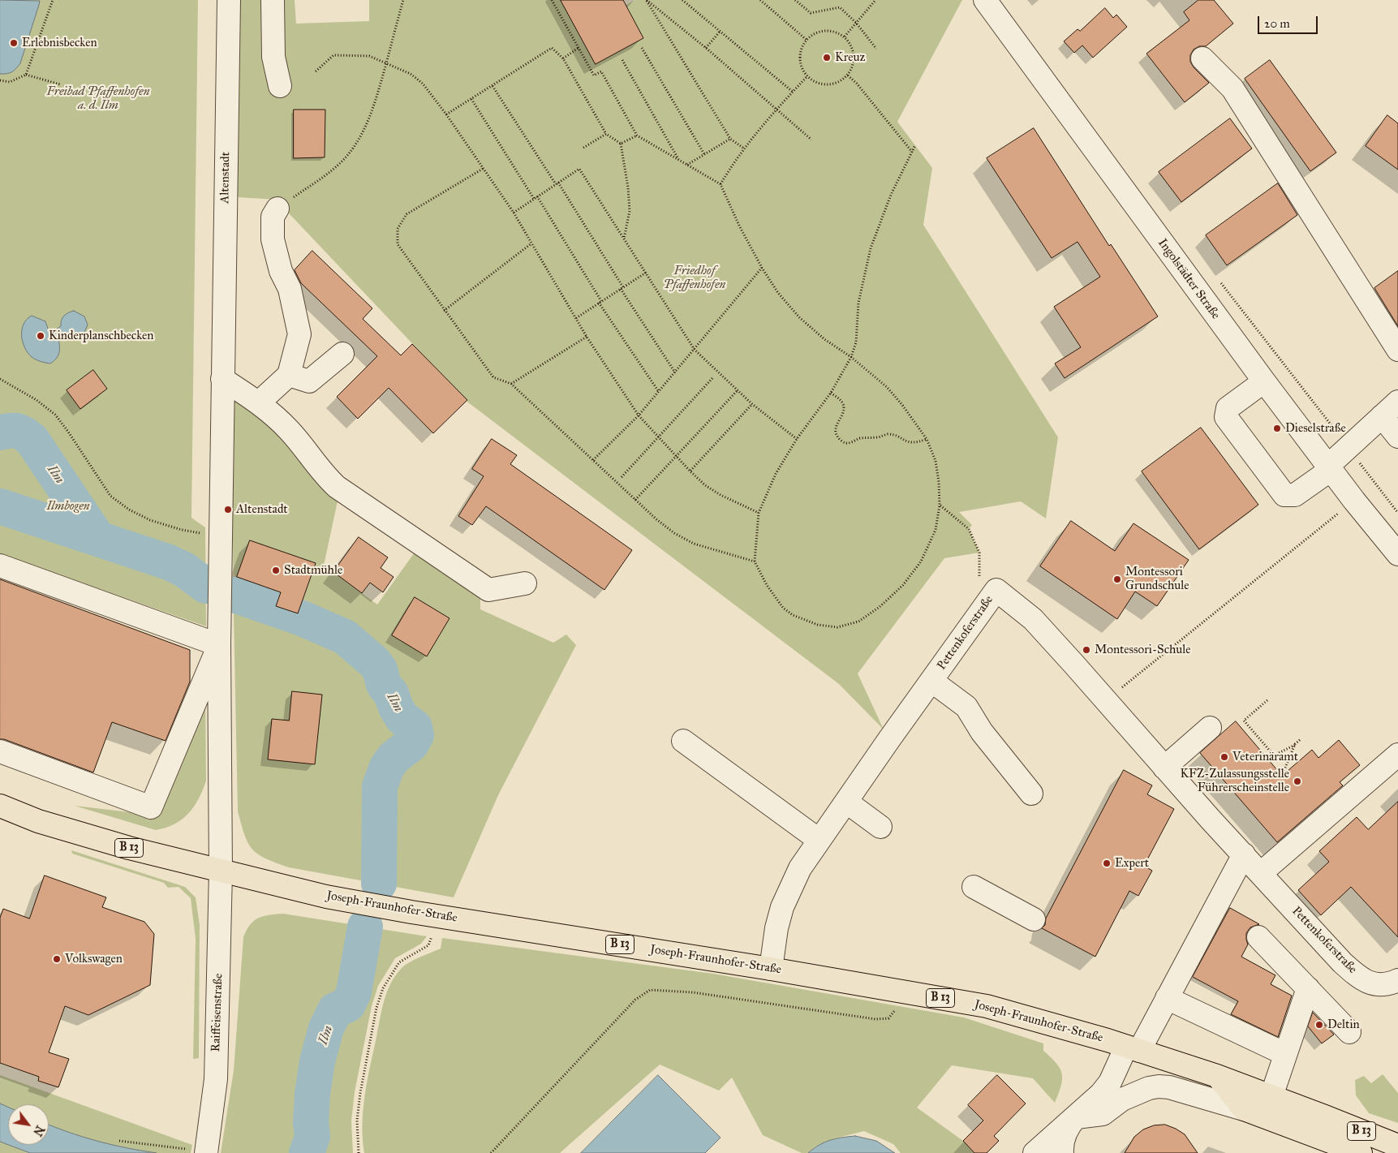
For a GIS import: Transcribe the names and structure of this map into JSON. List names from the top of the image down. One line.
{"streets":{"main road":["B 13","Joseph-Fraunhofer-Straße"],"street":["Altenstadt","Ingolstädter Straße","Pettenkoferstraße","Raiffeisenstraße"]},"crossings":[["Altenstadt","Joseph-Fraunhofer-Straße"],["Altenstadt","Raiffeisenstraße"],["Pettenkoferstraße","Joseph-Fraunhofer-Straße"],["Joseph-Fraunhofer-Straße","Raiffeisenstraße"]],"water":["Ilm"],"parks":["Freibad Pfaffenhofen a. d. Ilm","Friedhof Pfaffenhofen","Ilmbogen"],"places":["Erlebnisbecken","Kreuz","Kinderplanschbecken","Dieselstraße","Altenstadt","Stadtmühle","Montessori Grundschule","Montessori-Schule","Veterinäramt","KFZ-Zulassungsstelle Führerscheinstelle","Expert","Volkswagen","Deltin"],"scale_bar":"20 m","north":"bottom right"}
